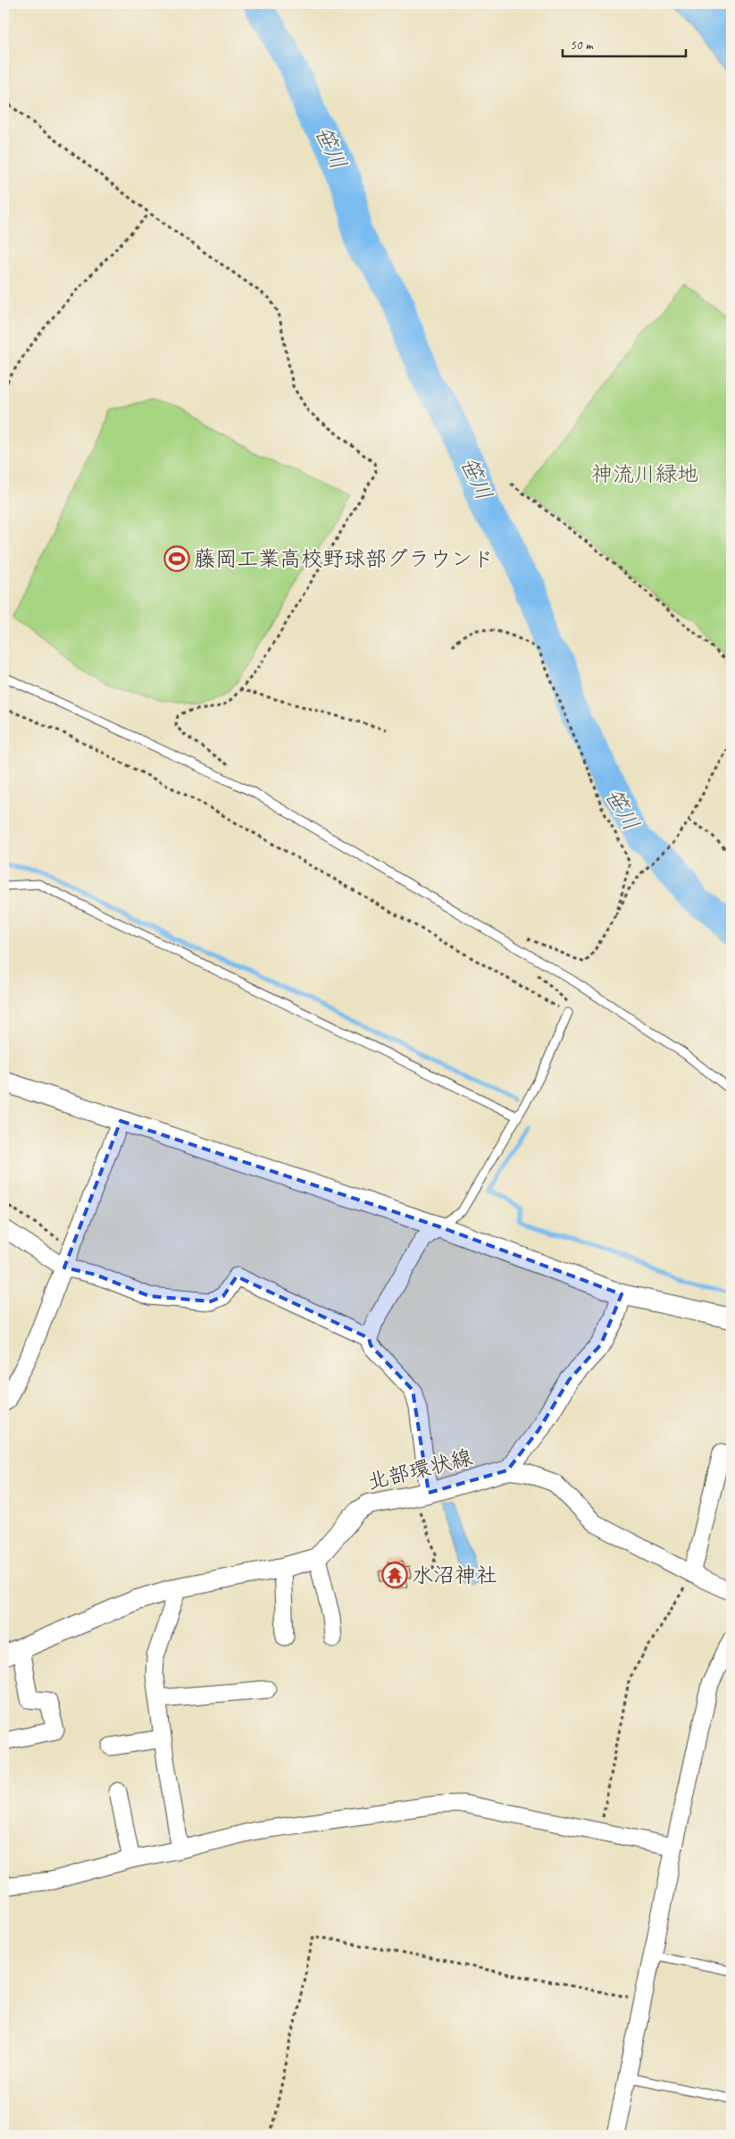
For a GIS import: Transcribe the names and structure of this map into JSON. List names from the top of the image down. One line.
{"streets":{"street":["北部環状線"]},"water":["笹川"],"parks":["神流川緑地"],"places":{"sports":["藤岡工業高校野球部グラウンド"],"temple":["水沼神社"]},"scale_bar":"50 m"}
